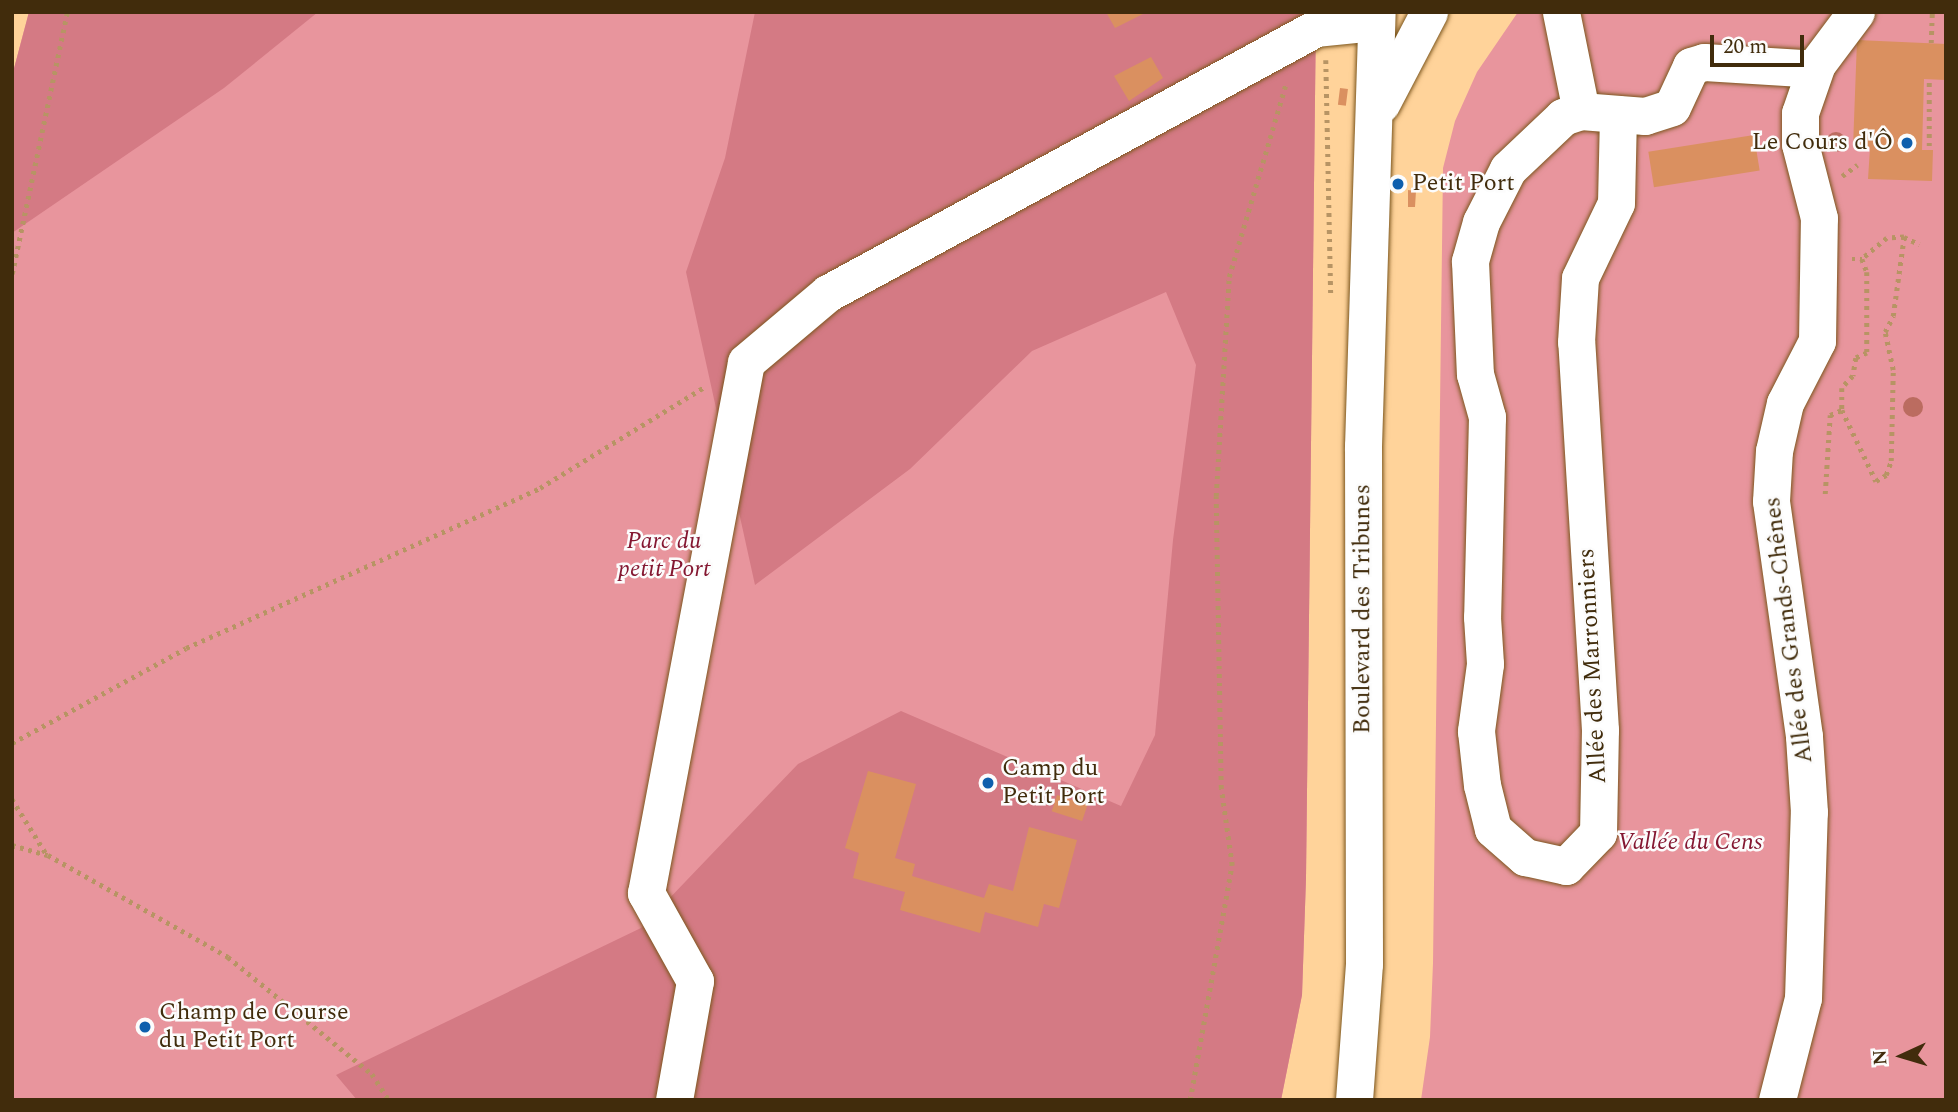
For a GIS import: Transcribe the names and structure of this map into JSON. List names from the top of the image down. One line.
{"streets":{"street":["Boulevard des Tribunes","Allée des Grands-Chênes","Allée des Marronniers"]},"parks":["Parc du petit Port","Vallée du Cens"],"places":["Le Cours d'Ô","Petit Port","Camp du Petit Port","Champ de Course du Petit Port"],"scale_bar":"20 m","north":"left"}
